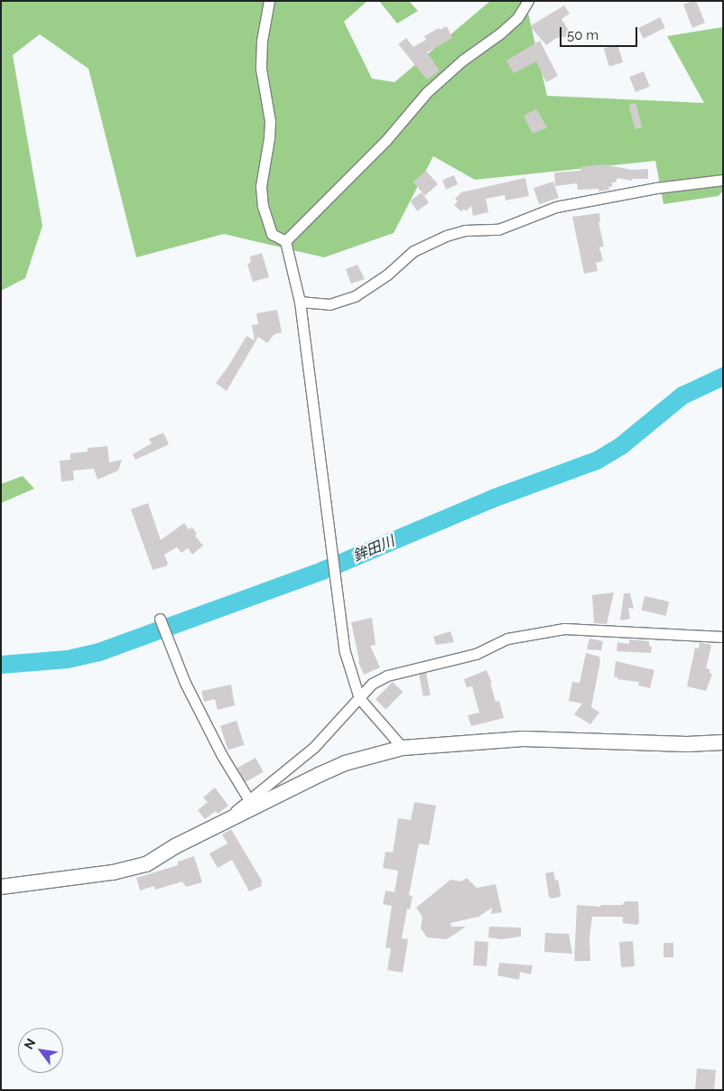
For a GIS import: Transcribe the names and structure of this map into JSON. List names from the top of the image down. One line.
{"water":["鉾田川"],"scale_bar":"50 m","north":"top left"}
